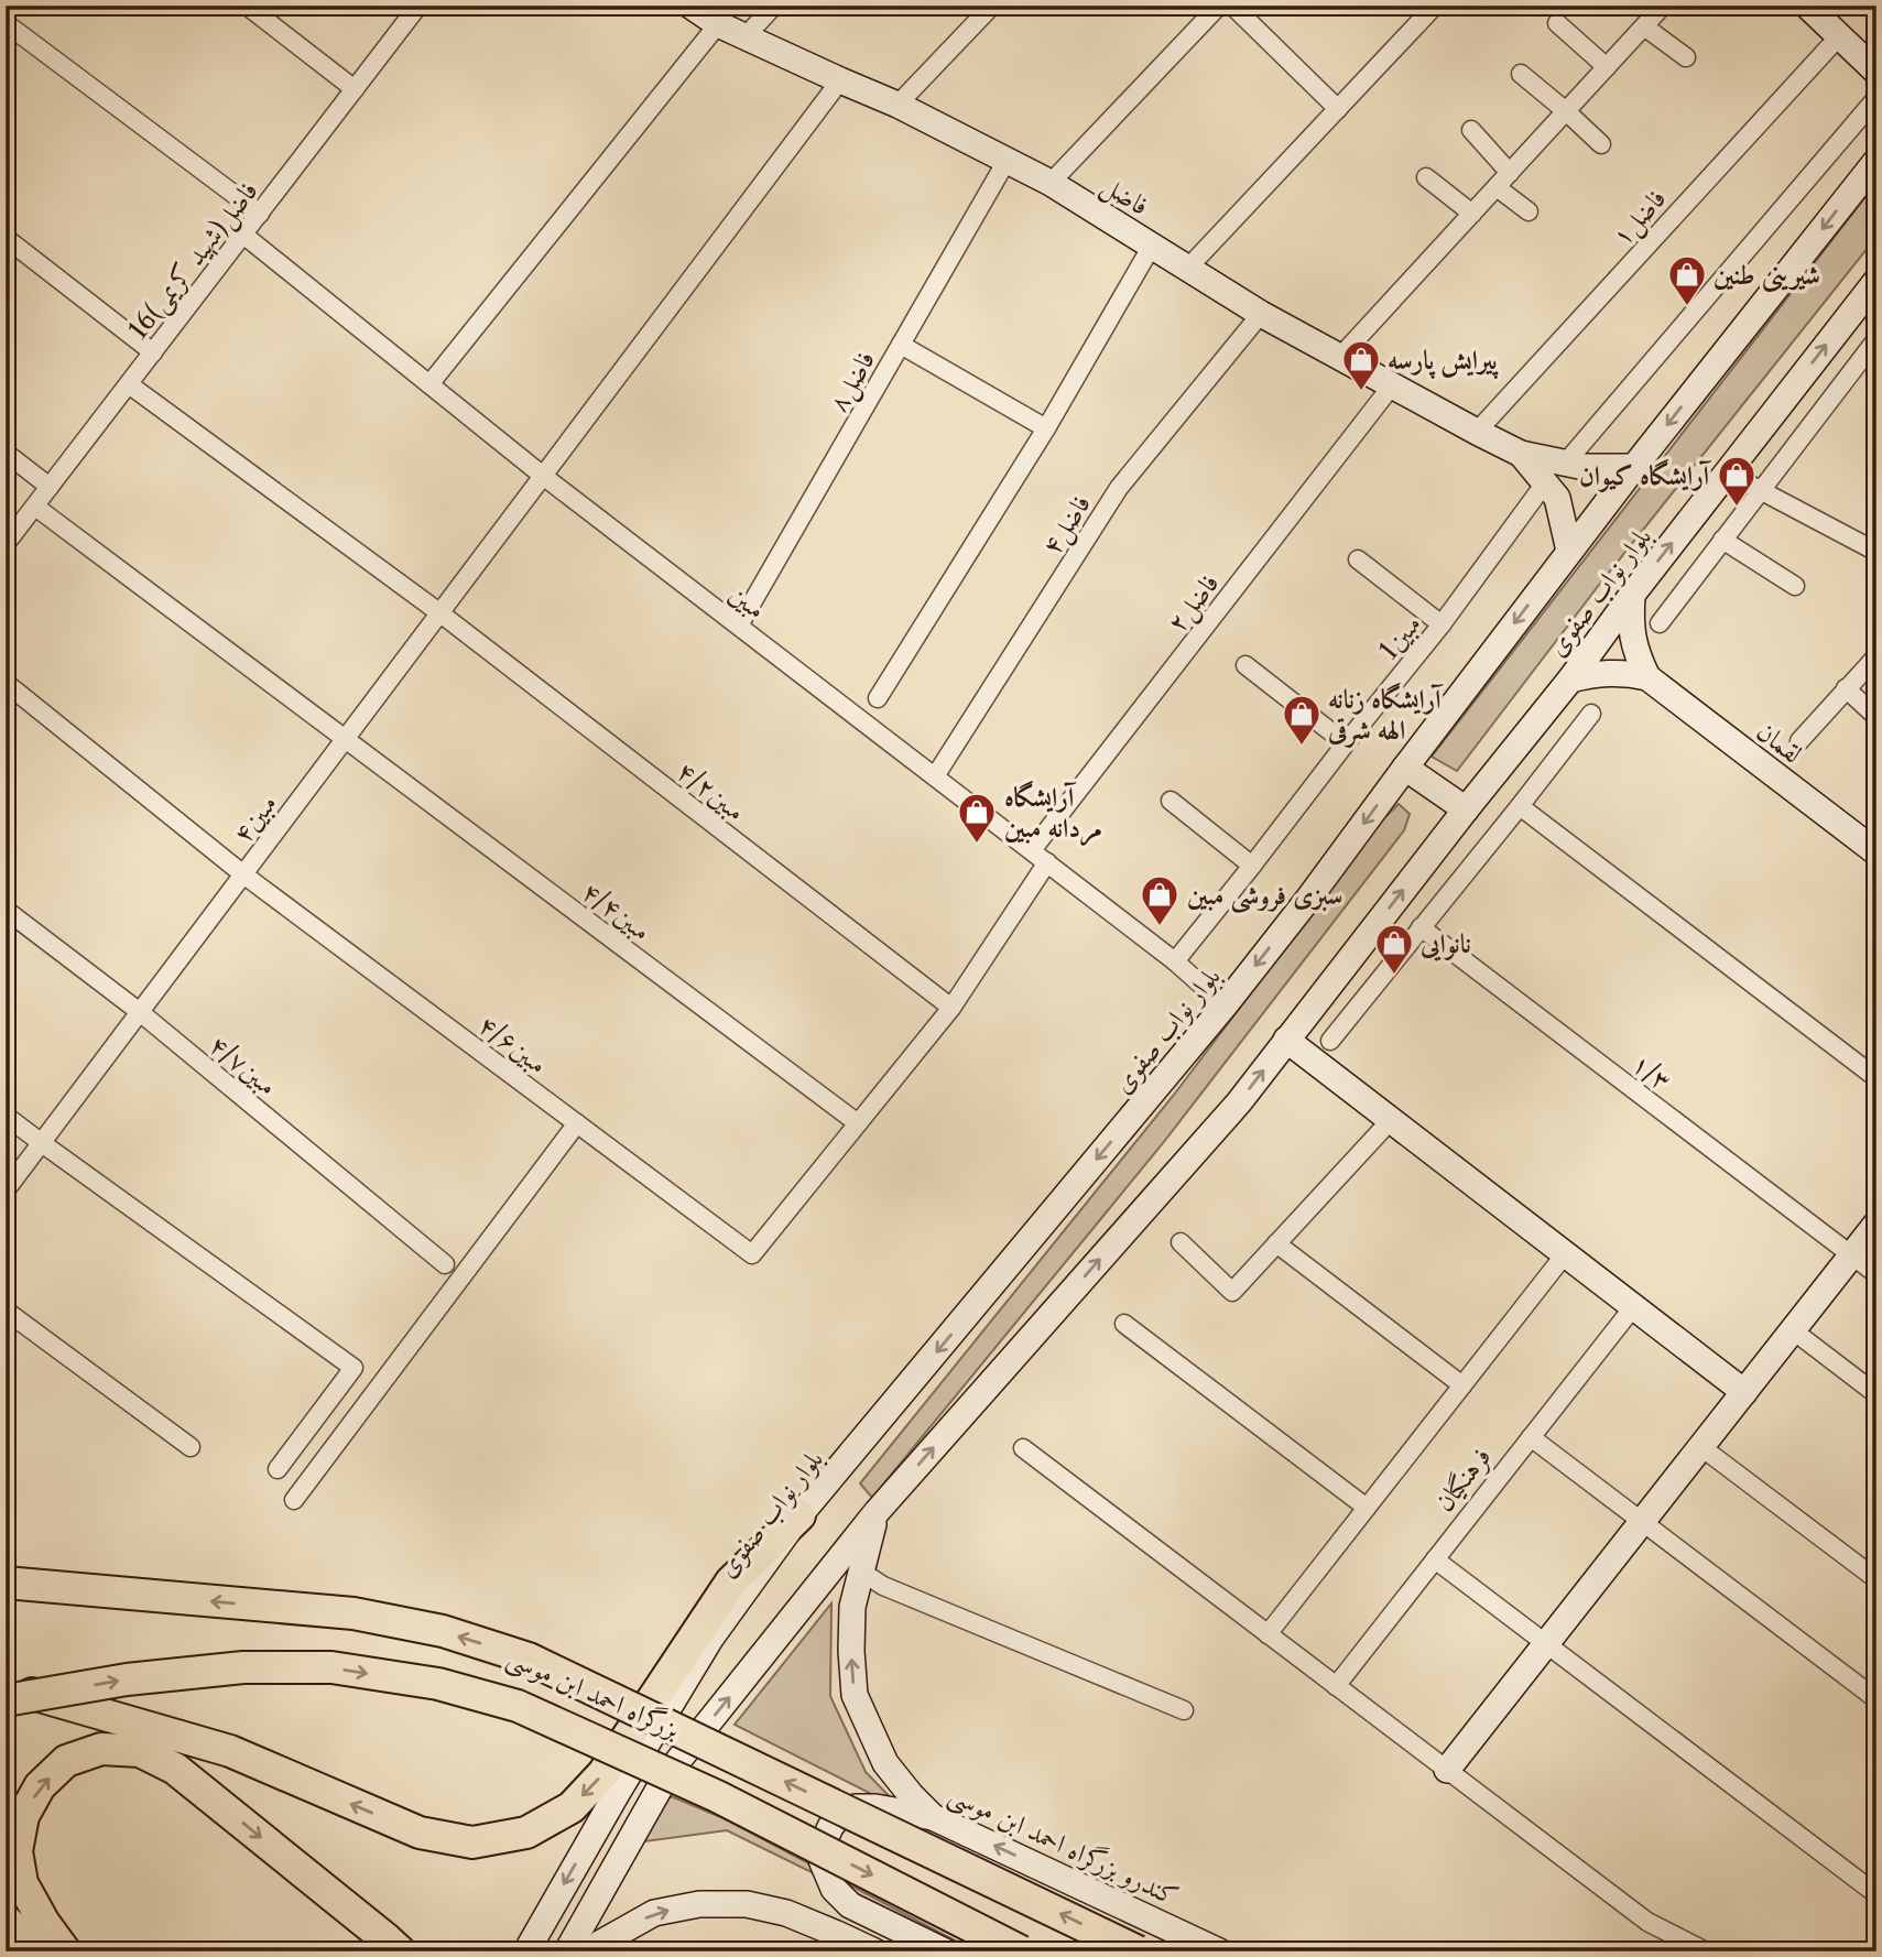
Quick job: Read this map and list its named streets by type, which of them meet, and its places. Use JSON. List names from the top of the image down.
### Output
{
  "streets": {
    "highway": ["بزرگراه احمد ابن موسی"],
    "main road": [
      "فاضل",
      "بلوار نواب صفوی",
      "لقمان",
      "کندرو بزرگراه احمد ابن موسی"
    ],
    "street": [
      "۱فاضل",
      "16فاضل(شهید کریمی)",
      "۸فاضل",
      "۴فاضل",
      "مبین",
      "۲فاضل",
      "1مبین",
      "۴/۲مبین",
      "۴مبین",
      "۴/۴مبین",
      "۴/۶مبین",
      "۴/۷مبین",
      "۱/۳",
      "فرهنگیان"
    ]
  },
  "crossings": [
    ["فاضل", "۱فاضل"],
    ["فاضل", "۸فاضل"],
    ["فاضل", "۴فاضل"],
    ["فاضل", "بلوار نواب صفوی"],
    ["فاضل", "۲فاضل"],
    ["فاضل", "1مبین"],
    ["فاضل", "۴مبین"],
    ["16فاضل(شهید کریمی)", "مبین"],
    ["16فاضل(شهید کریمی)", "۴/۲مبین"],
    ["16فاضل(شهید کریمی)", "۴/۴مبین"],
    ["۸فاضل", "مبین"],
    ["۴فاضل", "مبین"],
    ["بلوار نواب صفوی", "مبین"],
    ["بلوار نواب صفوی", "لقمان"],
    ["بلوار نواب صفوی", "کندرو بزرگراه احمد ابن موسی"],
    ["مبین", "۲فاضل"],
    ["مبین", "1مبین"],
    ["مبین", "۴مبین"],
    ["۴/۲مبین", "۴مبین"],
    ["۴مبین", "۴/۴مبین"],
    ["۴مبین", "۴/۶مبین"],
    ["۴مبین", "۴/۷مبین"],
    ["۴/۴مبین", "۴/۶مبین"]
  ],
  "one_way": ["کندرو بزرگراه احمد ابن موسی"],
  "places": {
    "shop": [
      "شیرینی طنین",
      "پیرایش پارسه",
      "آرایشگاه کیوان",
      "آرایشگاه زنانه الهه شرقی",
      "آرایشگاه مردانه مبین",
      "سبزی فروشی مبین",
      "نانوایی"
    ]
  }
}
